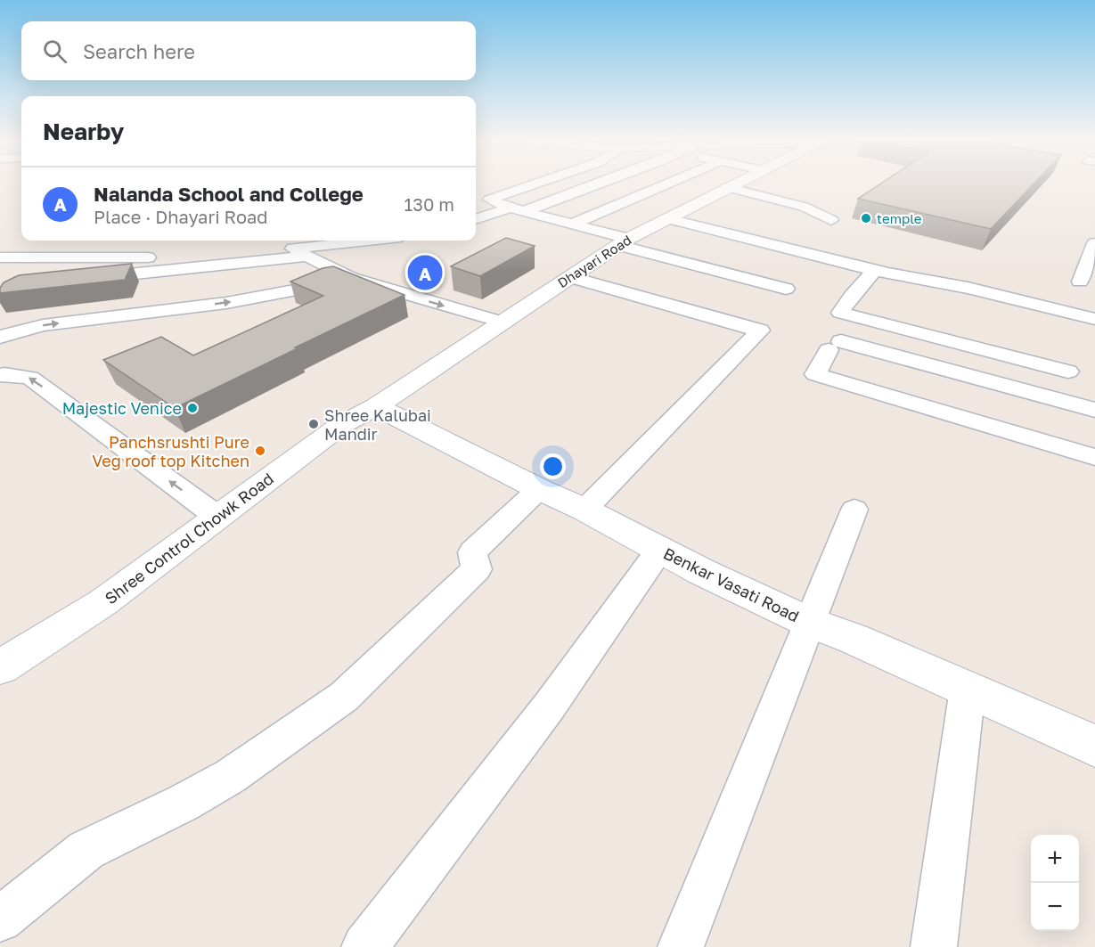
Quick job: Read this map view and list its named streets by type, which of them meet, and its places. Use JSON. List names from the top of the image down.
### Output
{
  "streets": {
    "street": ["Dhayari Road", "Shree Control Chowk Road", "Benkar Vasati Road"]
  },
  "crossings": [
    ["Dhayari Road", "Shree Control Chowk Road"],
    ["Dhayari Road", "Benkar Vasati Road"],
    ["Shree Control Chowk Road", "Benkar Vasati Road"]
  ],
  "places": [
    "temple",
    "Majestic Venice",
    "Shree Kalubai Mandir",
    "Panchsrushti Pure Veg roof top Kitchen"
  ],
  "page": {
    "search": "Search here",
    "heading": "Nearby",
    "list": [
      {
        "mark": "A",
        "name": "Nalanda School and College",
        "note": "Place · Dhayari Road",
        "value": "130 m"
      }
    ],
    "pins": "A",
    "map_buttons": ["+", "−"]
  }
}
